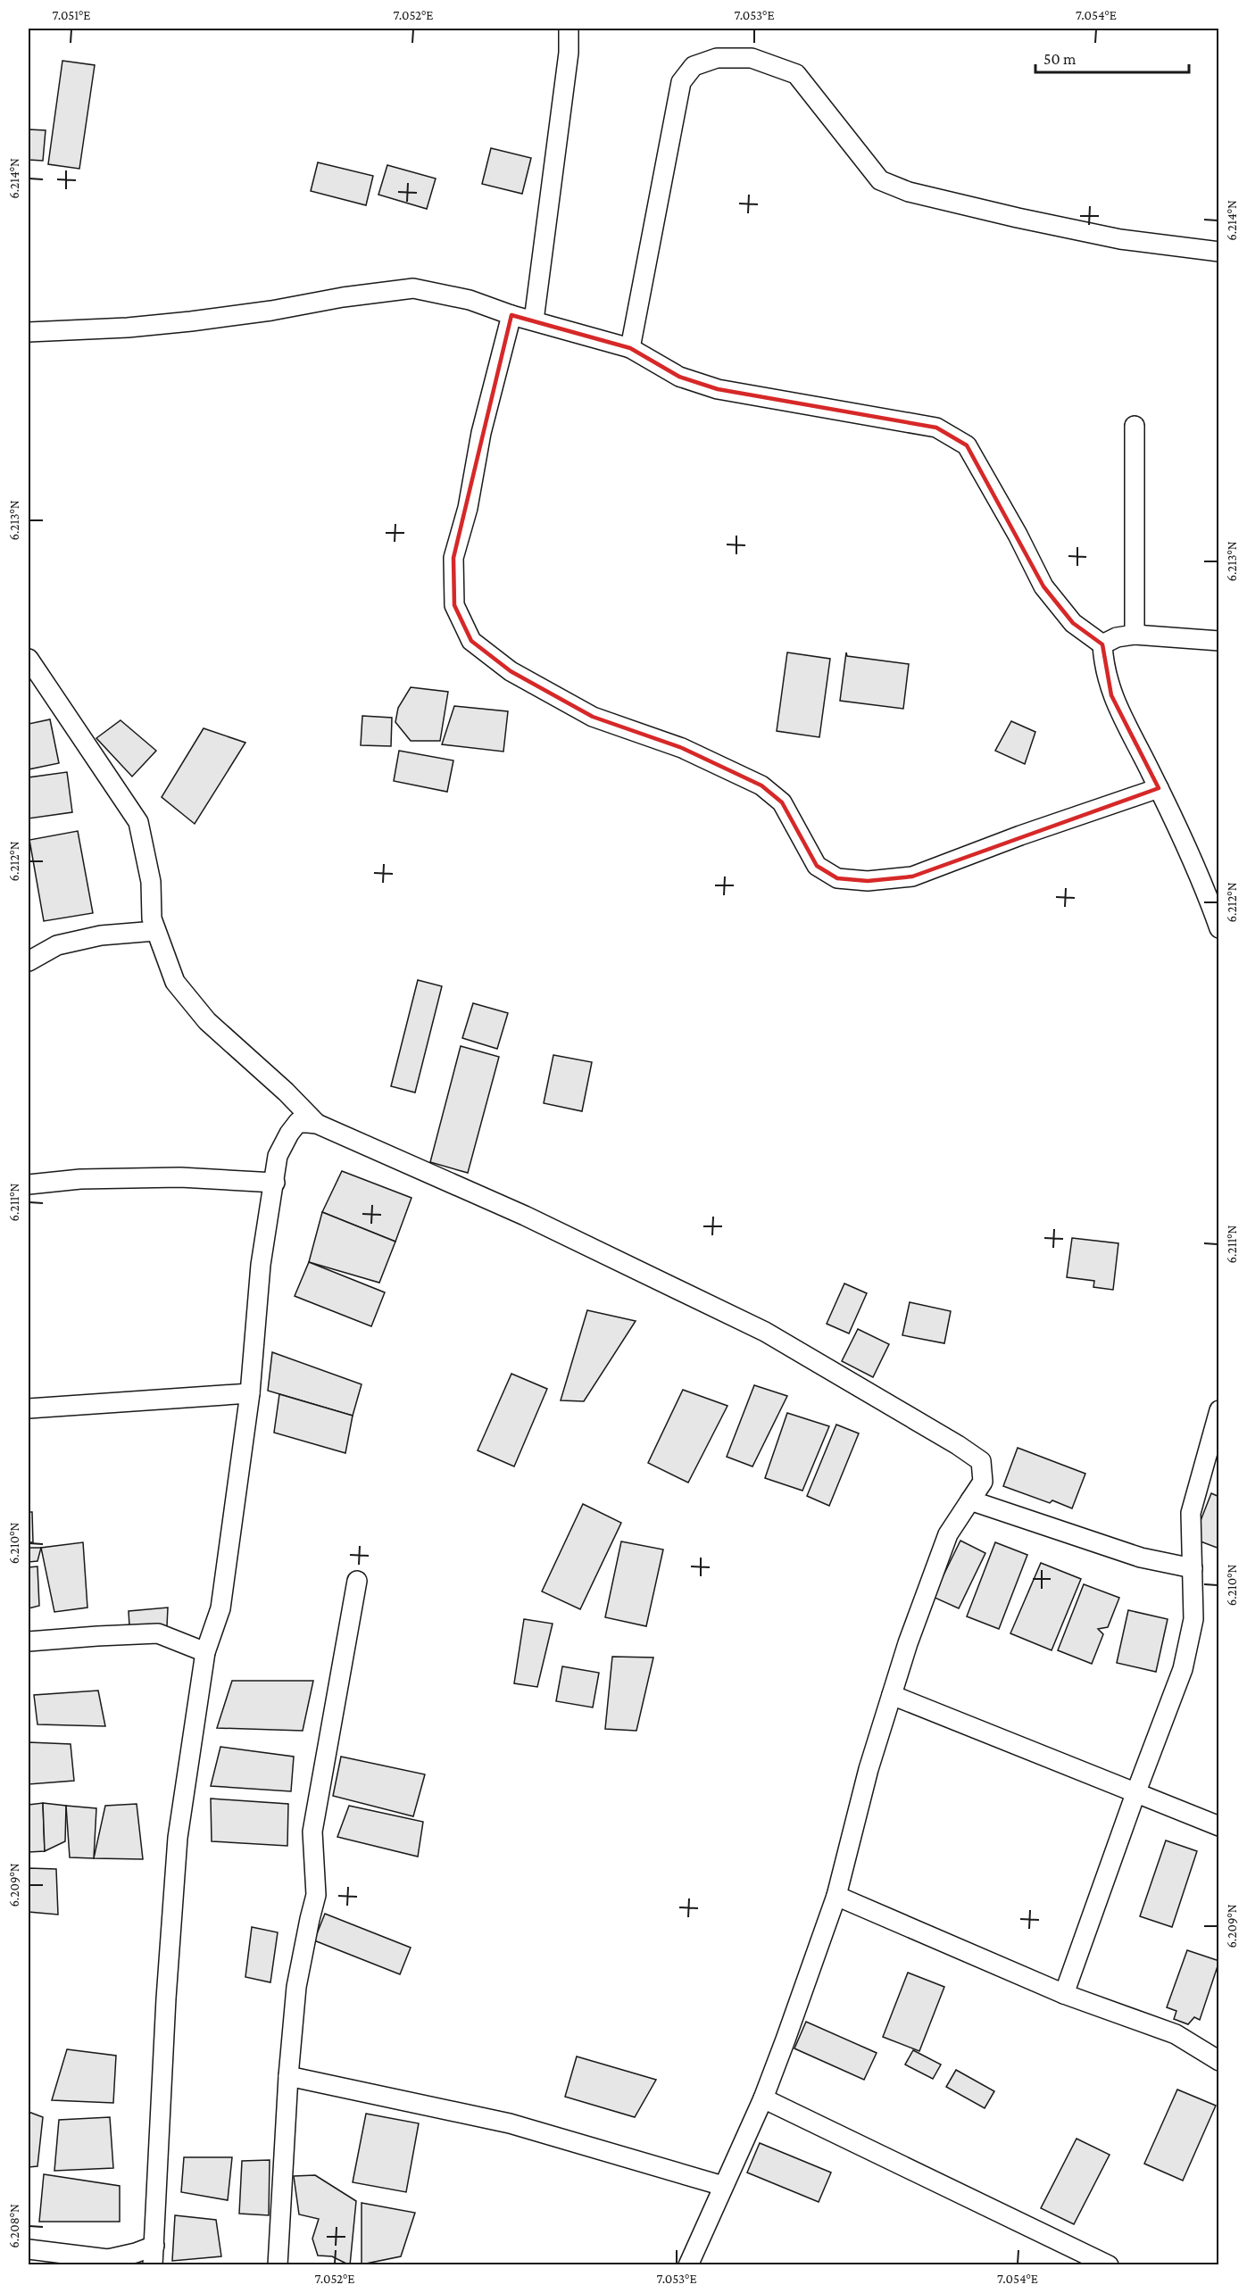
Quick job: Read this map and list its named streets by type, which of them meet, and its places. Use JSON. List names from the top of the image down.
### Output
{
  "scale_bar": "50 m",
  "coordinates": [
    "7.051°E",
    "7.052°E",
    "7.053°E",
    "7.054°E",
    "6.214°N",
    "6.213°N",
    "6.212°N",
    "6.211°N",
    "6.210°N",
    "6.209°N",
    "6.208°N"
  ]
}
